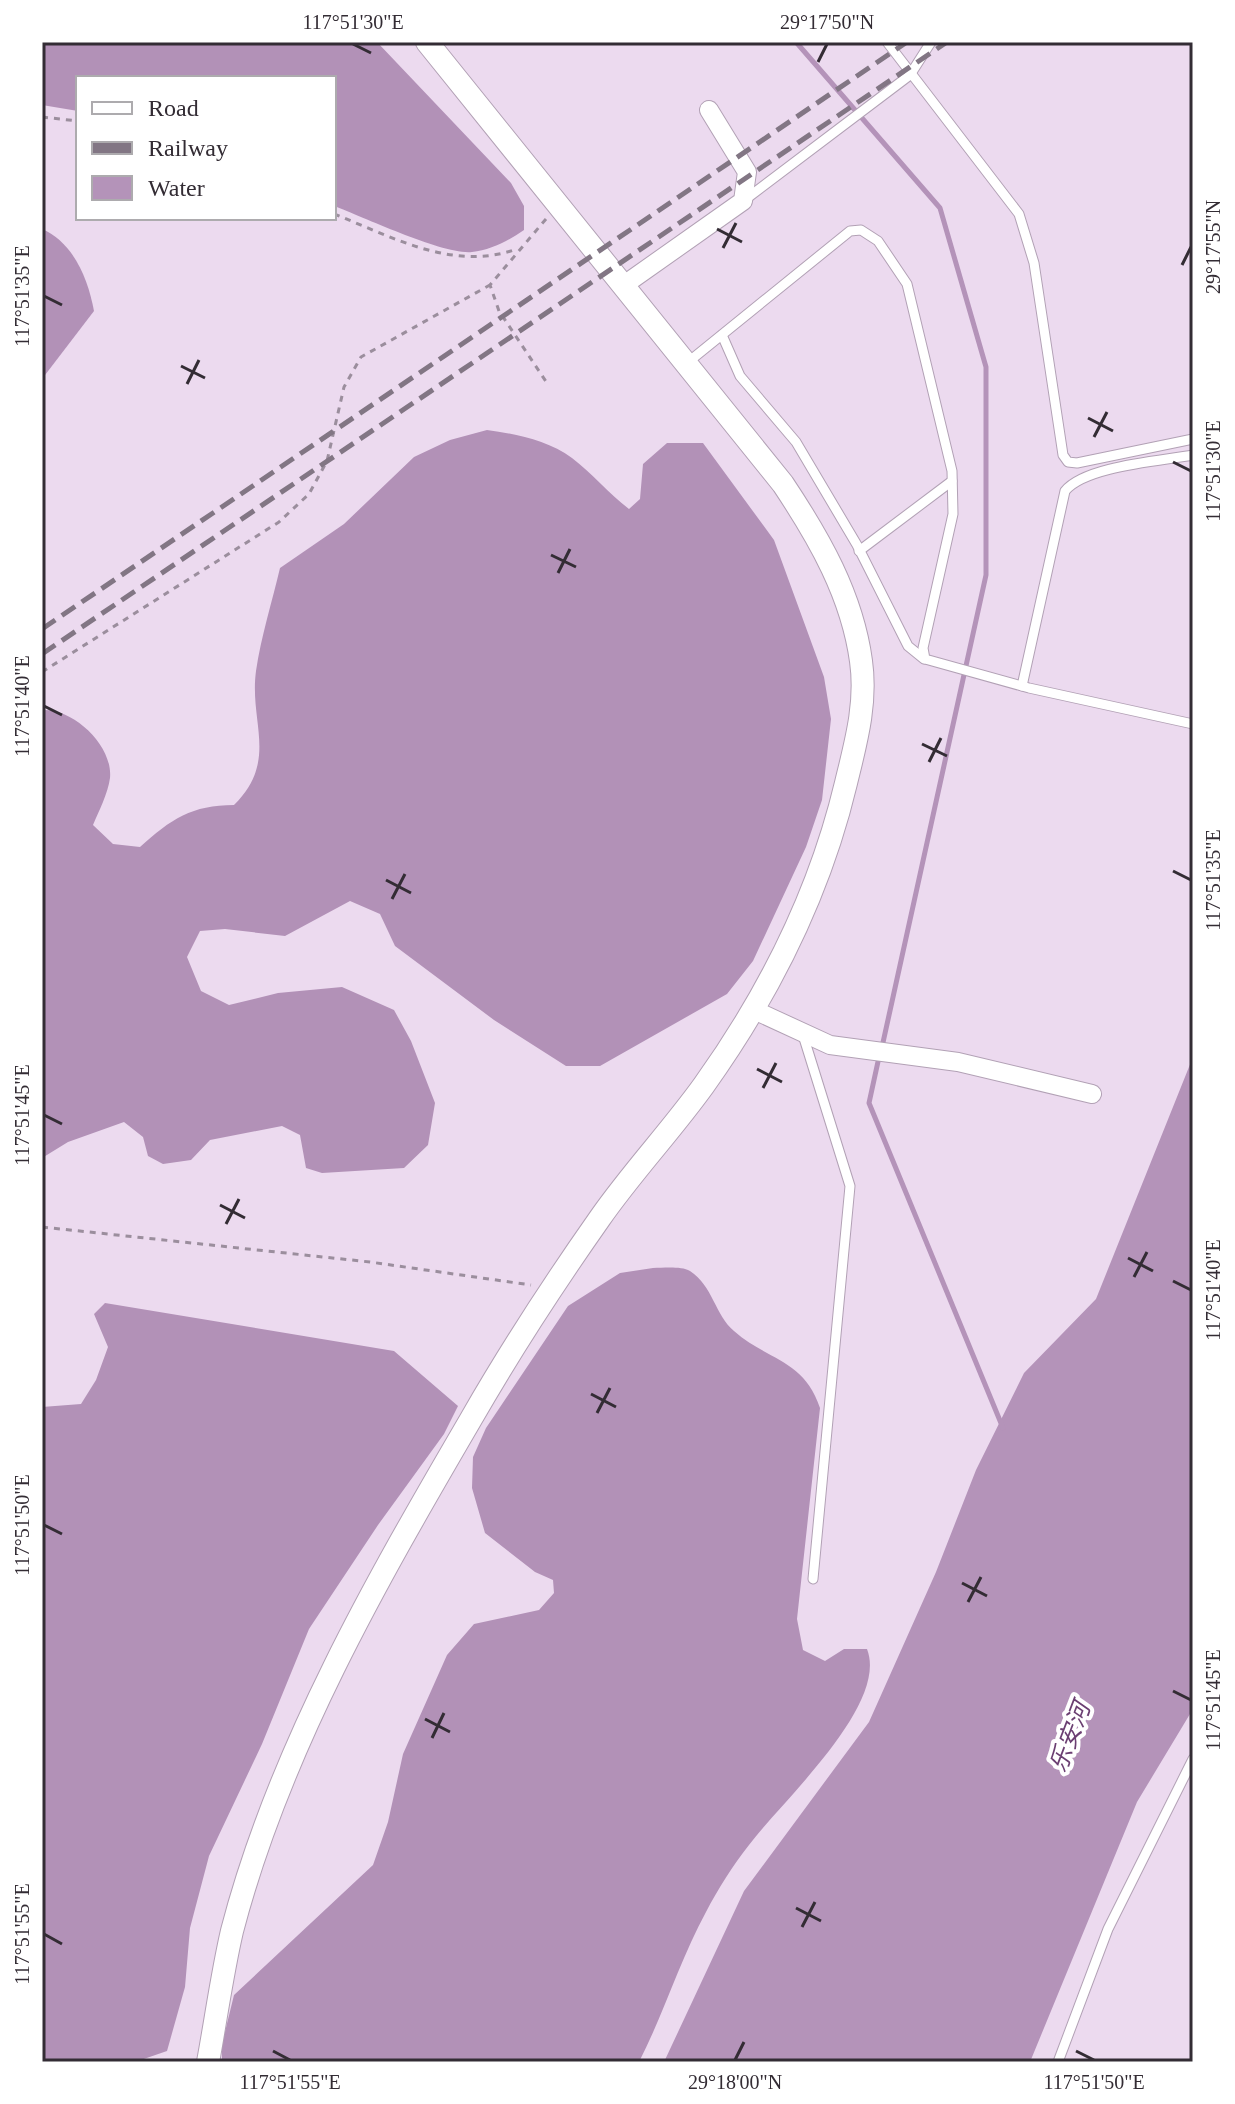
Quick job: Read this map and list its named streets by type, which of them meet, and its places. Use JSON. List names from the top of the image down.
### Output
{
  "water": ["乐安河"],
  "legend": ["Road", "Railway", "Water"],
  "coordinates": [
    "117°51'30\"E",
    "29°17'50\"N",
    "29°17'55\"N",
    "117°51'35\"E",
    "117°51'40\"E",
    "117°51'45\"E",
    "117°51'50\"E",
    "117°51'55\"E",
    "29°18'00\"N"
  ]
}
